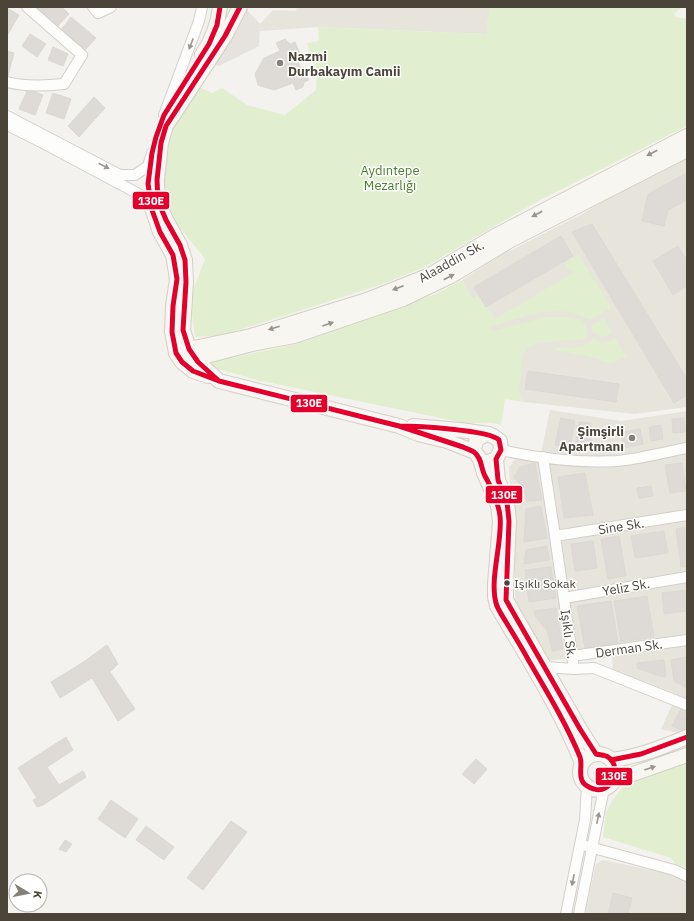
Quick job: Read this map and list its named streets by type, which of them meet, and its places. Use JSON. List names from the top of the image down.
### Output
{
  "streets": {
    "street": [
      "Alaaddin Sk.",
      "Sine Sk.",
      "Yeliz Sk.",
      "Işıklı Sk.",
      "Derman Sk."
    ]
  },
  "crossings": [
    ["Sine Sk.", "Işıklı Sk."],
    ["Yeliz Sk.", "Işıklı Sk."],
    ["Işıklı Sk.", "Derman Sk."]
  ],
  "parks": ["Aydıntepe Mezarlığı"],
  "places": ["Nazmi Durbakayım Camii", "Şimşirli Apartmanı", "Işıklı Sokak"],
  "lines": ["transit line 130E"],
  "north": "right"
}
